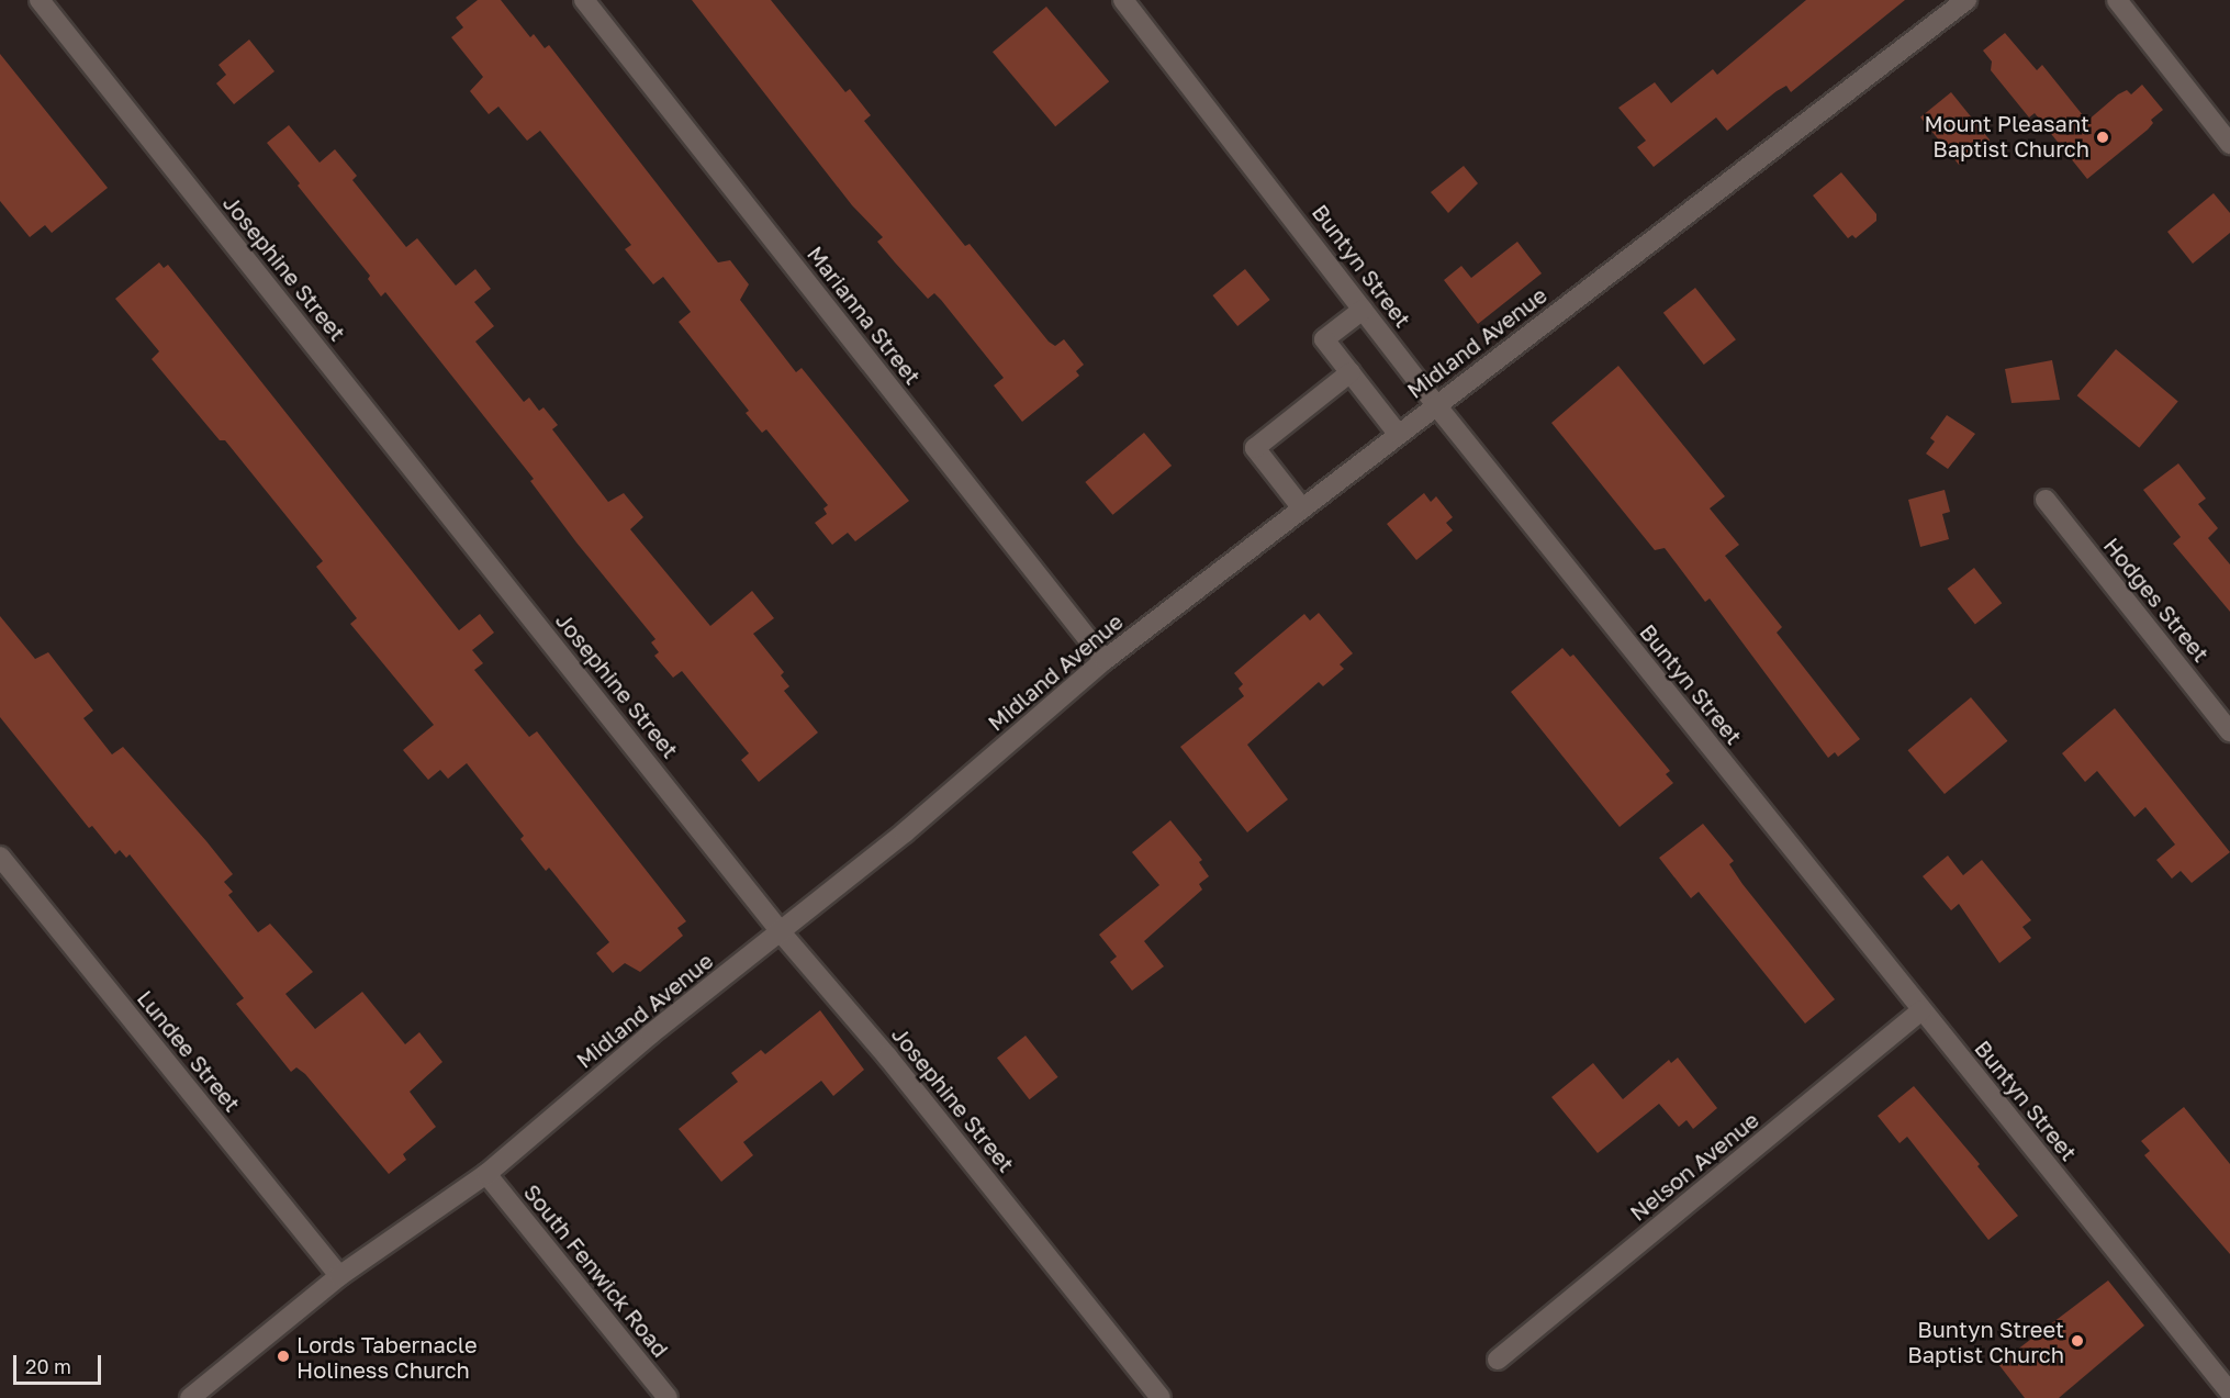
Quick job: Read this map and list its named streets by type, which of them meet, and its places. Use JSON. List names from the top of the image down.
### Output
{
  "streets": {
    "street": [
      "Buntyn Street",
      "Josephine Street",
      "Marianna Street",
      "Midland Avenue",
      "Hodges Street",
      "Lundee Street",
      "Nelson Avenue",
      "South Fenwick Road"
    ]
  },
  "crossings": [
    ["Buntyn Street", "Midland Avenue"],
    ["Buntyn Street", "Nelson Avenue"],
    ["Josephine Street", "Midland Avenue"],
    ["Marianna Street", "Midland Avenue"],
    ["Midland Avenue", "Lundee Street"],
    ["Midland Avenue", "South Fenwick Road"]
  ],
  "places": ["Mount Pleasant Baptist Church", "Buntyn Street Baptist Church", "Lords Tabernacle Holiness Church"],
  "scale_bar": "20 m"
}
